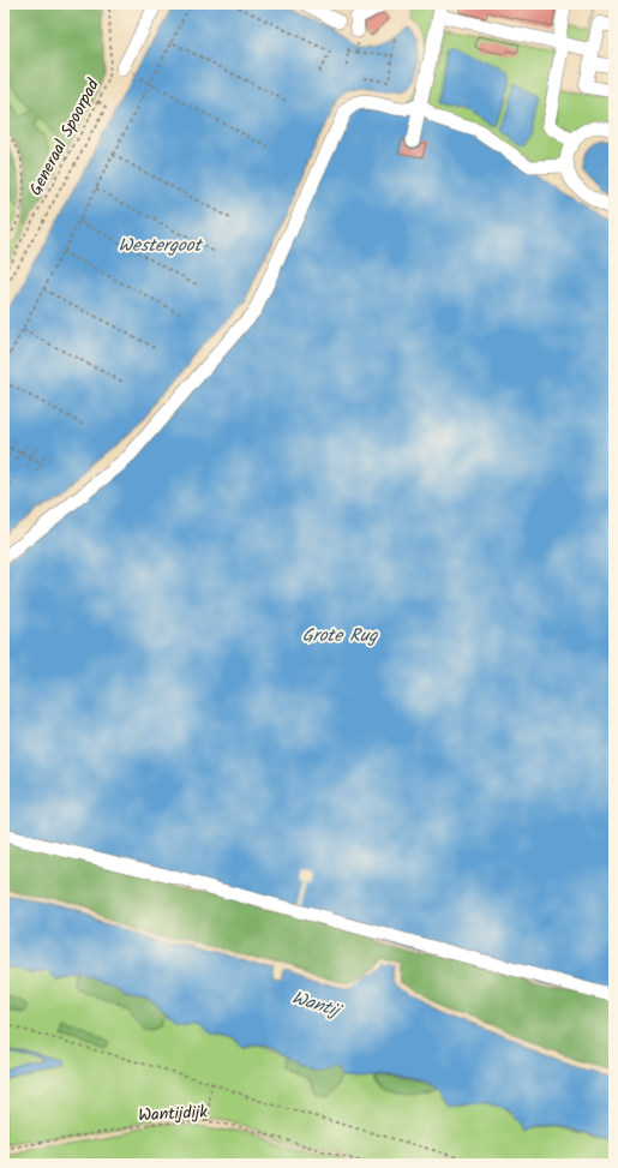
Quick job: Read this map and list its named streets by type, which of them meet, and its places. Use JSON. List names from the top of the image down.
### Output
{
  "streets": {
    "path": ["Generaal Spoorpad", "Wantijdijk"]
  },
  "water": ["Westergoot", "Grote Rug", "Wantij"]
}
